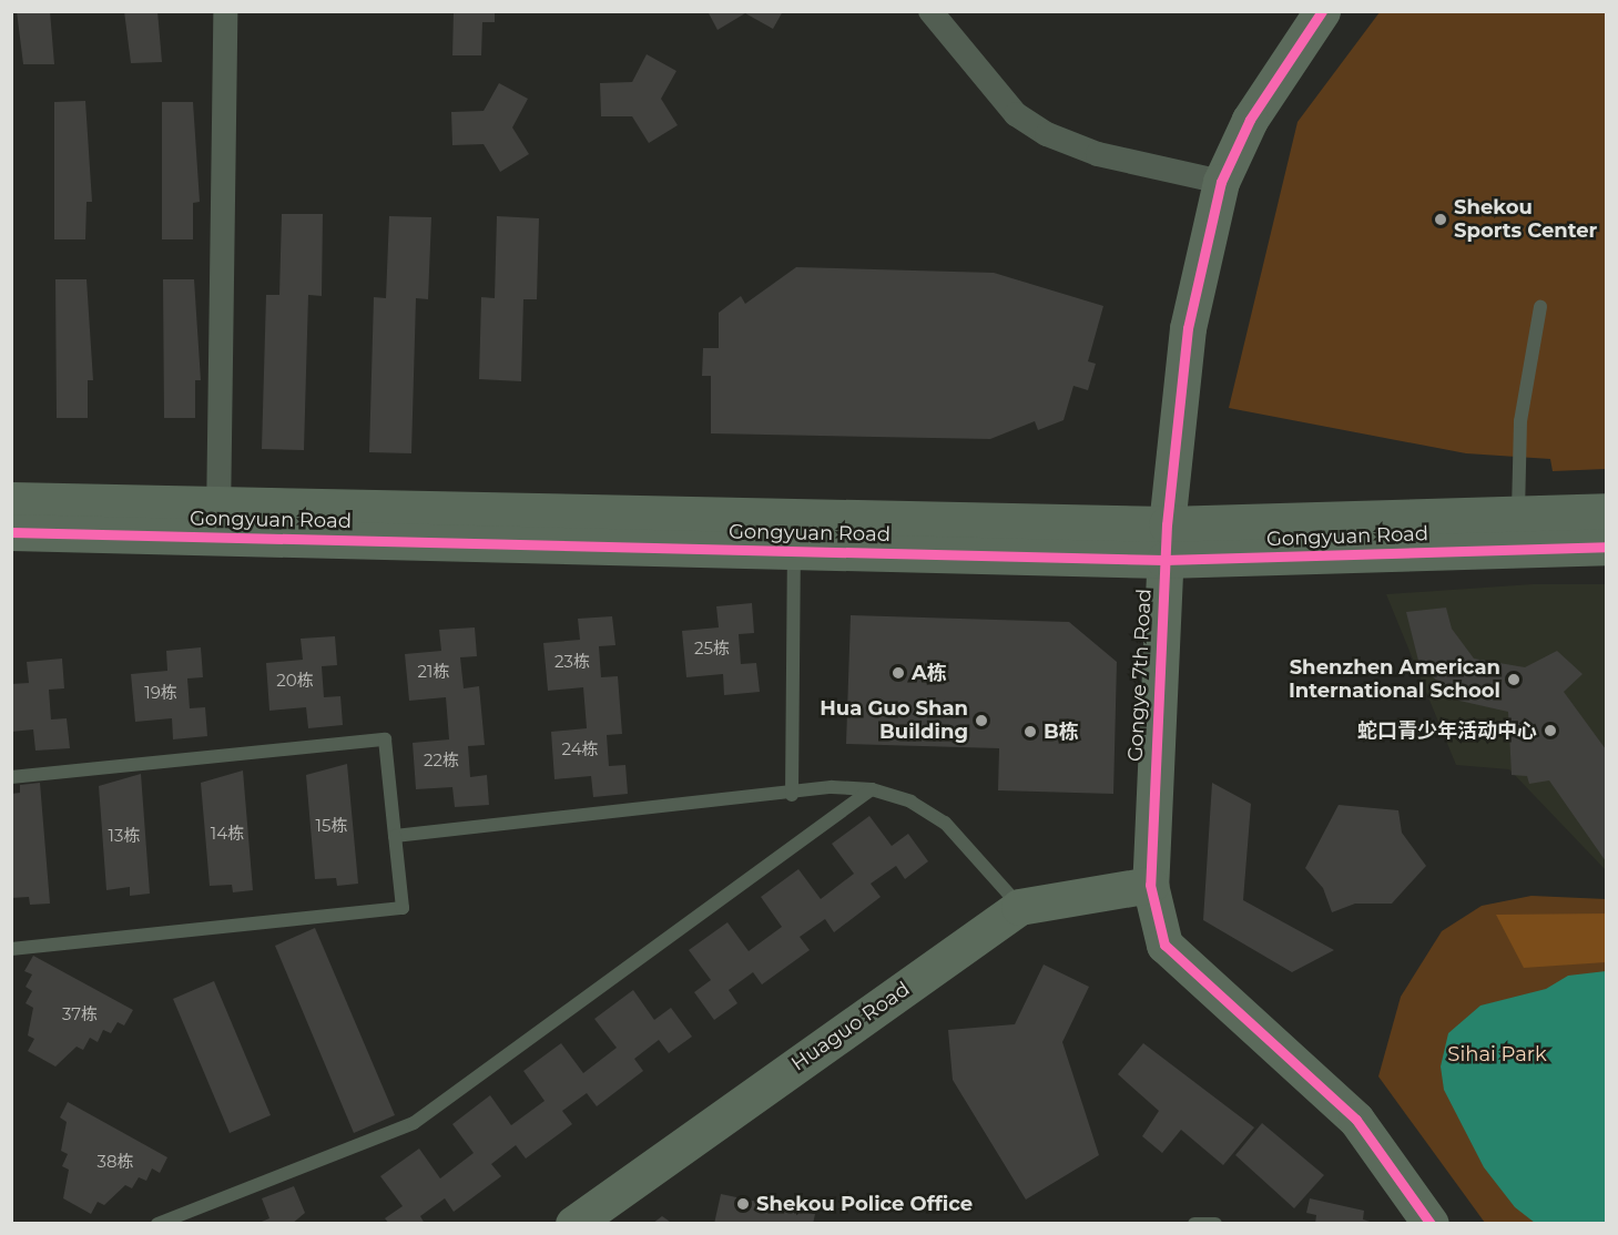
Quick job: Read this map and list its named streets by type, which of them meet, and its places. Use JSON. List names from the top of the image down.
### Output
{
  "streets": {
    "street": ["Gongyuan Road", "Gongye 7th Road", "Huaguo Road"]
  },
  "crossings": [
    ["Gongyuan Road", "Gongye 7th Road"],
    ["Gongye 7th Road", "Huaguo Road"]
  ],
  "parks": ["Sihai Park"],
  "places": [
    "Shekou Sports Center",
    "A栋",
    "Shenzhen American International School",
    "Hua Guo Shan Building",
    "蛇口青少年活动中心",
    "B栋",
    "Shekou Police Office"
  ],
  "house_numbers": [
    "25栋",
    "23栋",
    "21栋",
    "20栋",
    "19栋",
    "24栋",
    "22栋",
    "15栋",
    "14栋",
    "13栋",
    "37栋",
    "38栋"
  ]
}
